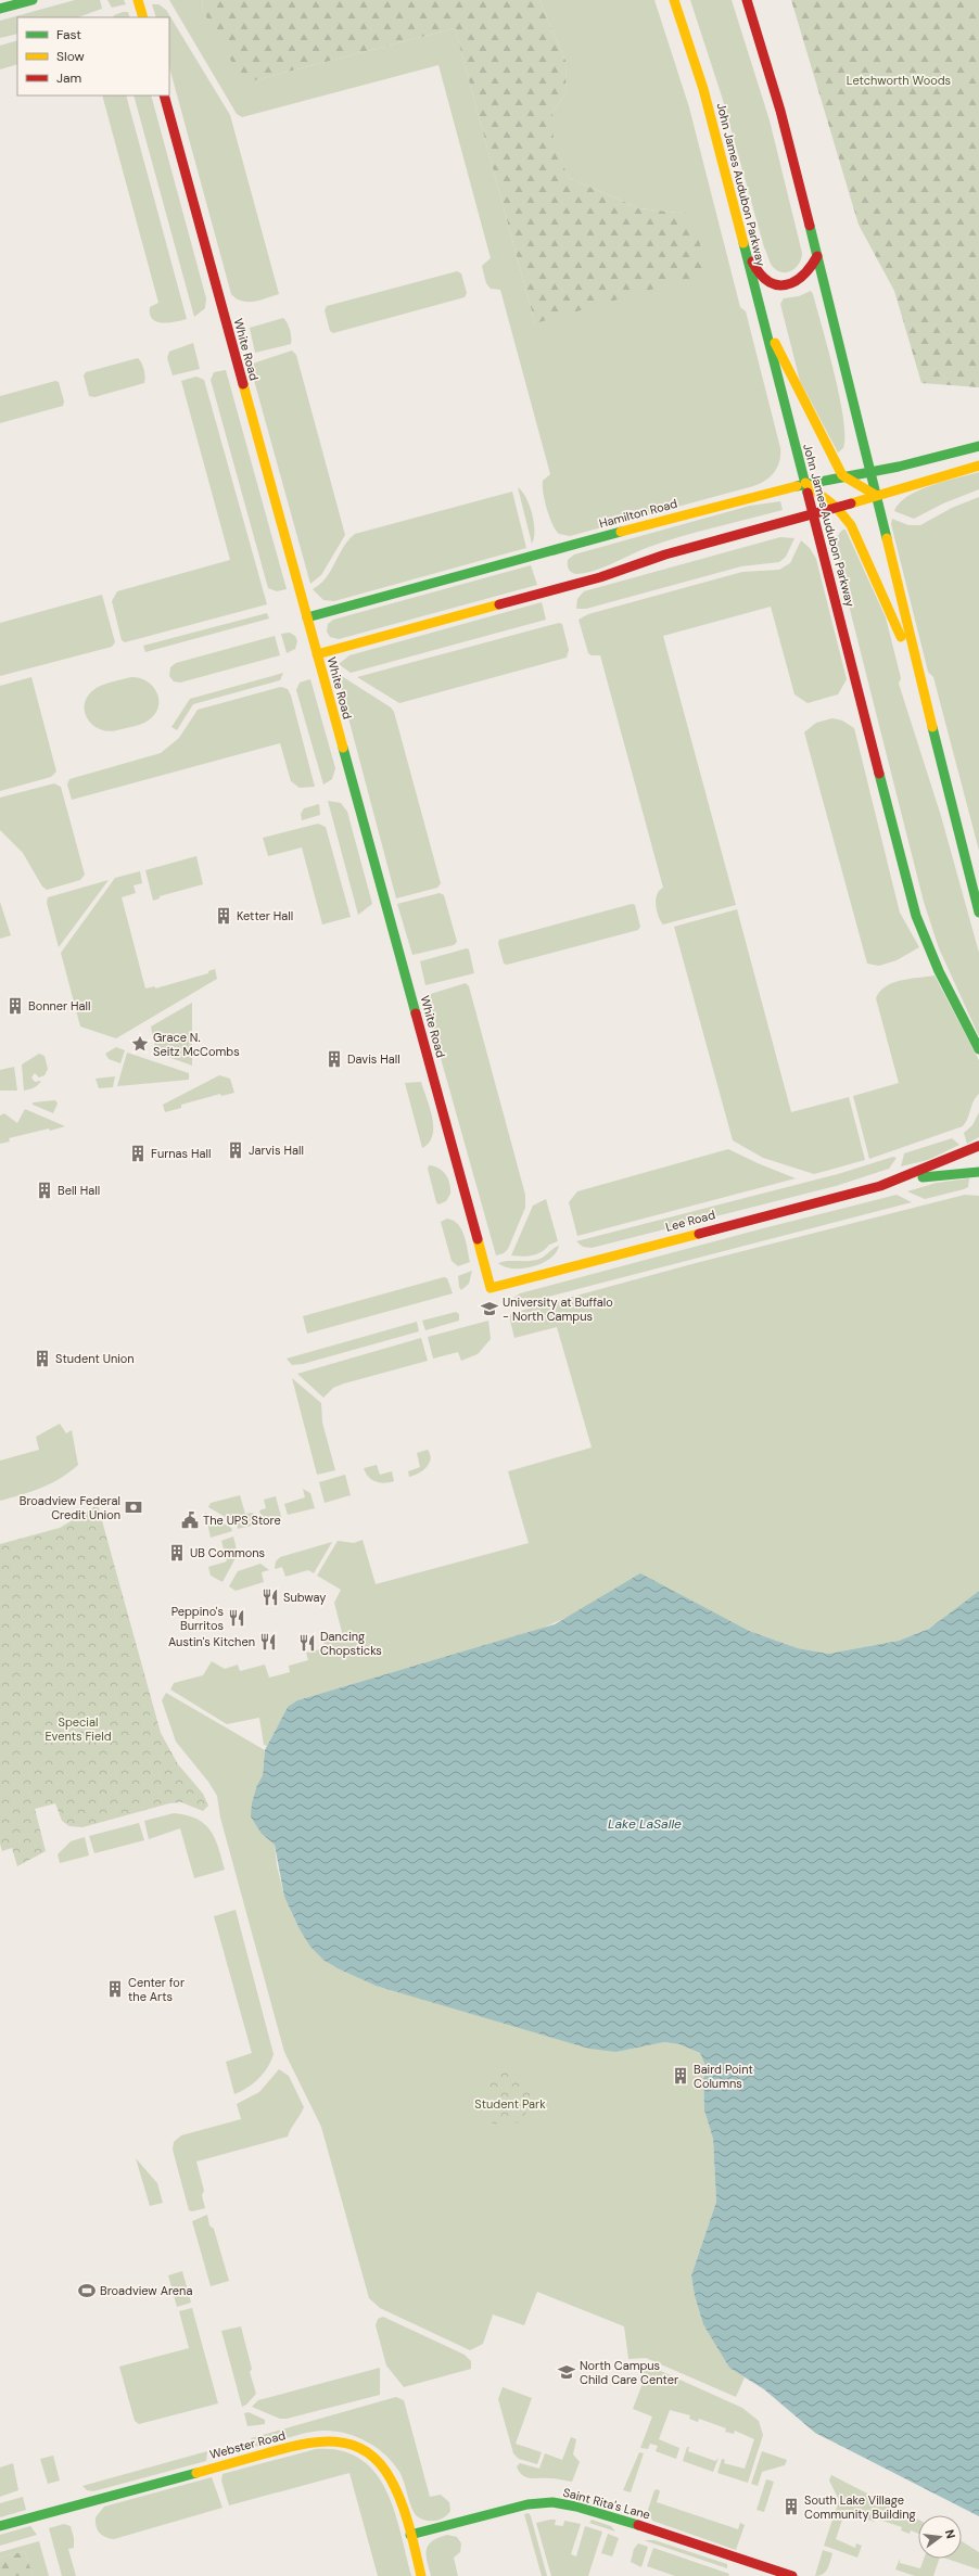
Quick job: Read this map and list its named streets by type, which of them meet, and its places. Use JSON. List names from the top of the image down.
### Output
{
  "streets": {
    "street": [
      "John James Audubon Parkway",
      "White Road",
      "Hamilton Road",
      "Lee Road",
      "Webster Road",
      "Saint Rita's Lane"
    ]
  },
  "crossings": [
    ["John James Audubon Parkway", "Hamilton Road"],
    ["White Road", "Hamilton Road"],
    ["White Road", "Lee Road"],
    ["Webster Road", "Saint Rita's Lane"]
  ],
  "water": ["Lake LaSalle"],
  "parks": ["Letchworth Woods", "Special Events Field", "Student Park"],
  "places": {
    "building": [
      "Ketter Hall",
      "Bonner Hall",
      "Davis Hall",
      "Jarvis Hall",
      "Furnas Hall",
      "Bell Hall",
      "Student Union",
      "UB Commons",
      "Center for the Arts",
      "Baird Point Columns",
      "South Lake Village Community Building"
    ],
    "place": ["Grace N. Seitz McCombs"],
    "school or university": ["University at Buffalo - North Campus", "North Campus Child Care Center"],
    "bank": ["Broadview Federal Credit Union"],
    "public building": ["The UPS Store"],
    "restaurant": [
      "Subway",
      "Peppino's Burritos",
      "Austin's Kitchen",
      "Dancing Chopsticks"
    ],
    "sports": ["Broadview Arena"]
  },
  "legend": ["Fast", "Slow", "Jam"],
  "north": "right"
}
